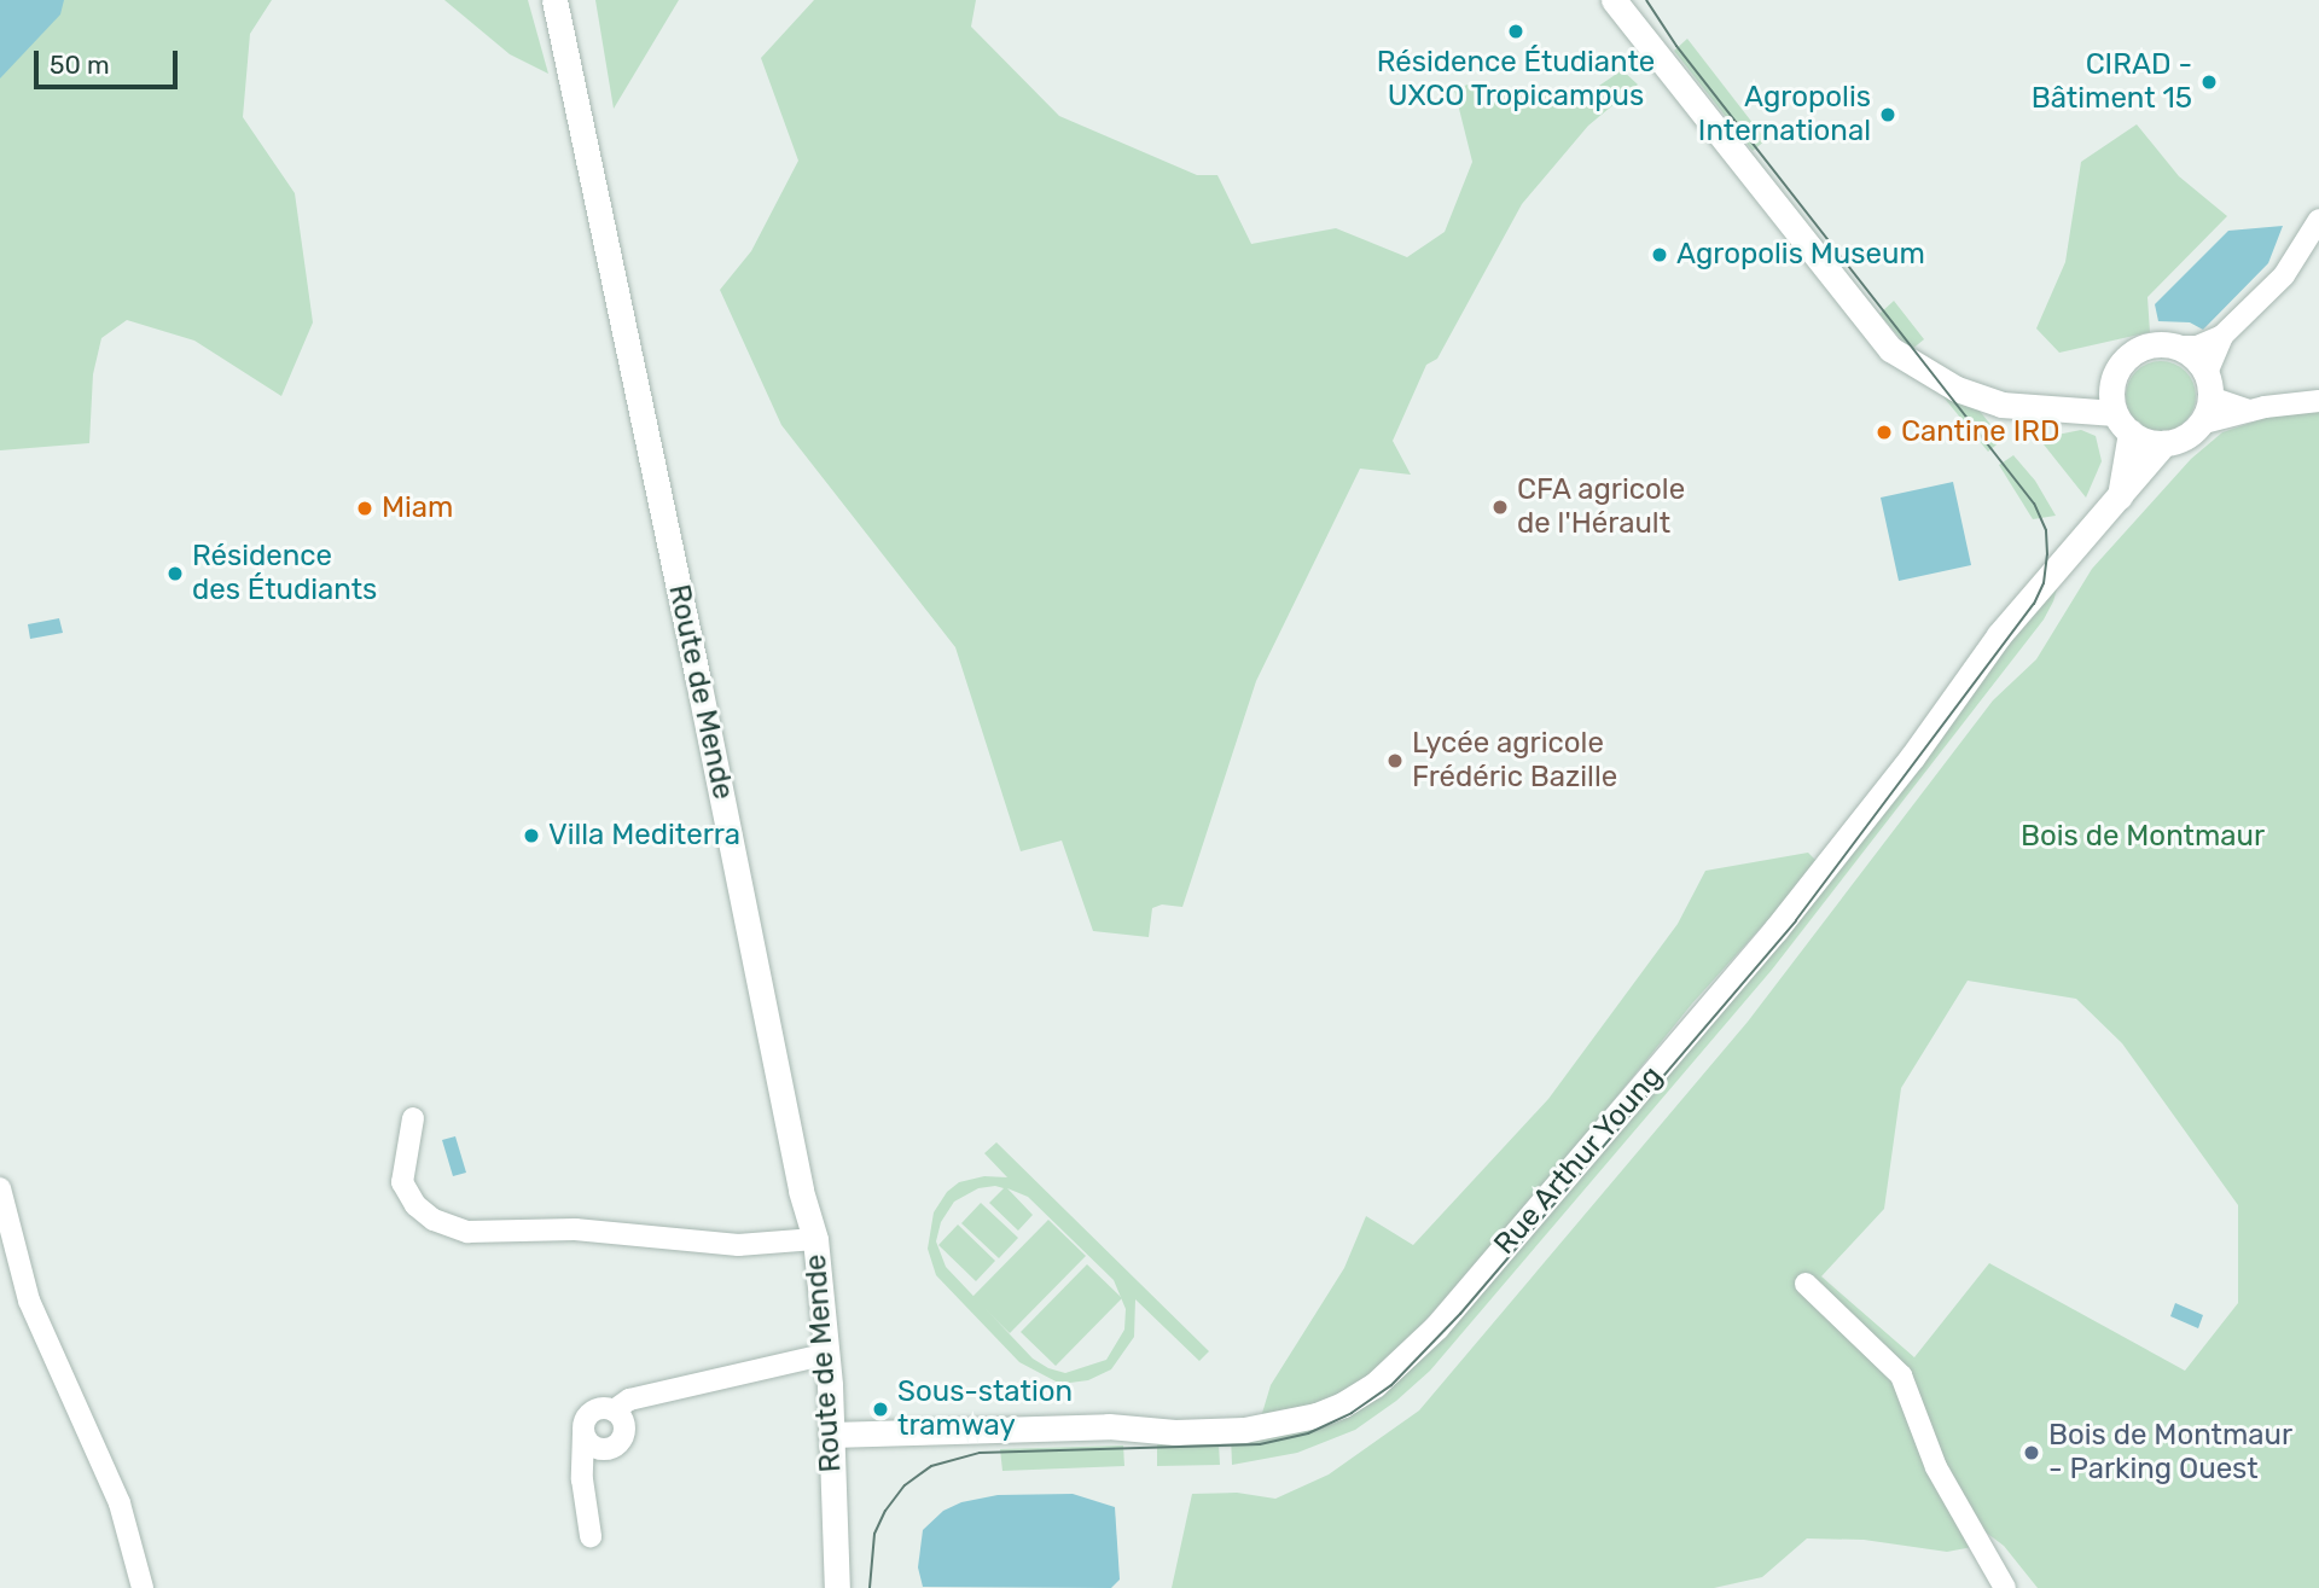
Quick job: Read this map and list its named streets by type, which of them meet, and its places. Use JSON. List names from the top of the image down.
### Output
{
  "streets": {
    "street": ["Route de Mende", "Rue Arthur Young"]
  },
  "crossings": [
    ["Route de Mende", "Rue Arthur Young"]
  ],
  "parks": ["Bois de Montmaur"],
  "places": [
    "Résidence Étudiante UXCO Tropicampus",
    "CIRAD - Bâtiment 15",
    "Agropolis International",
    "Agropolis Museum",
    "Cantine IRD",
    "CFA agricole de l'Hérault",
    "Miam",
    "Résidence des Étudiants",
    "Lycée agricole Frédéric Bazille",
    "Villa Mediterra",
    "Sous-station tramway",
    "Bois de Montmaur - Parking Ouest"
  ],
  "scale_bar": "50 m"
}
